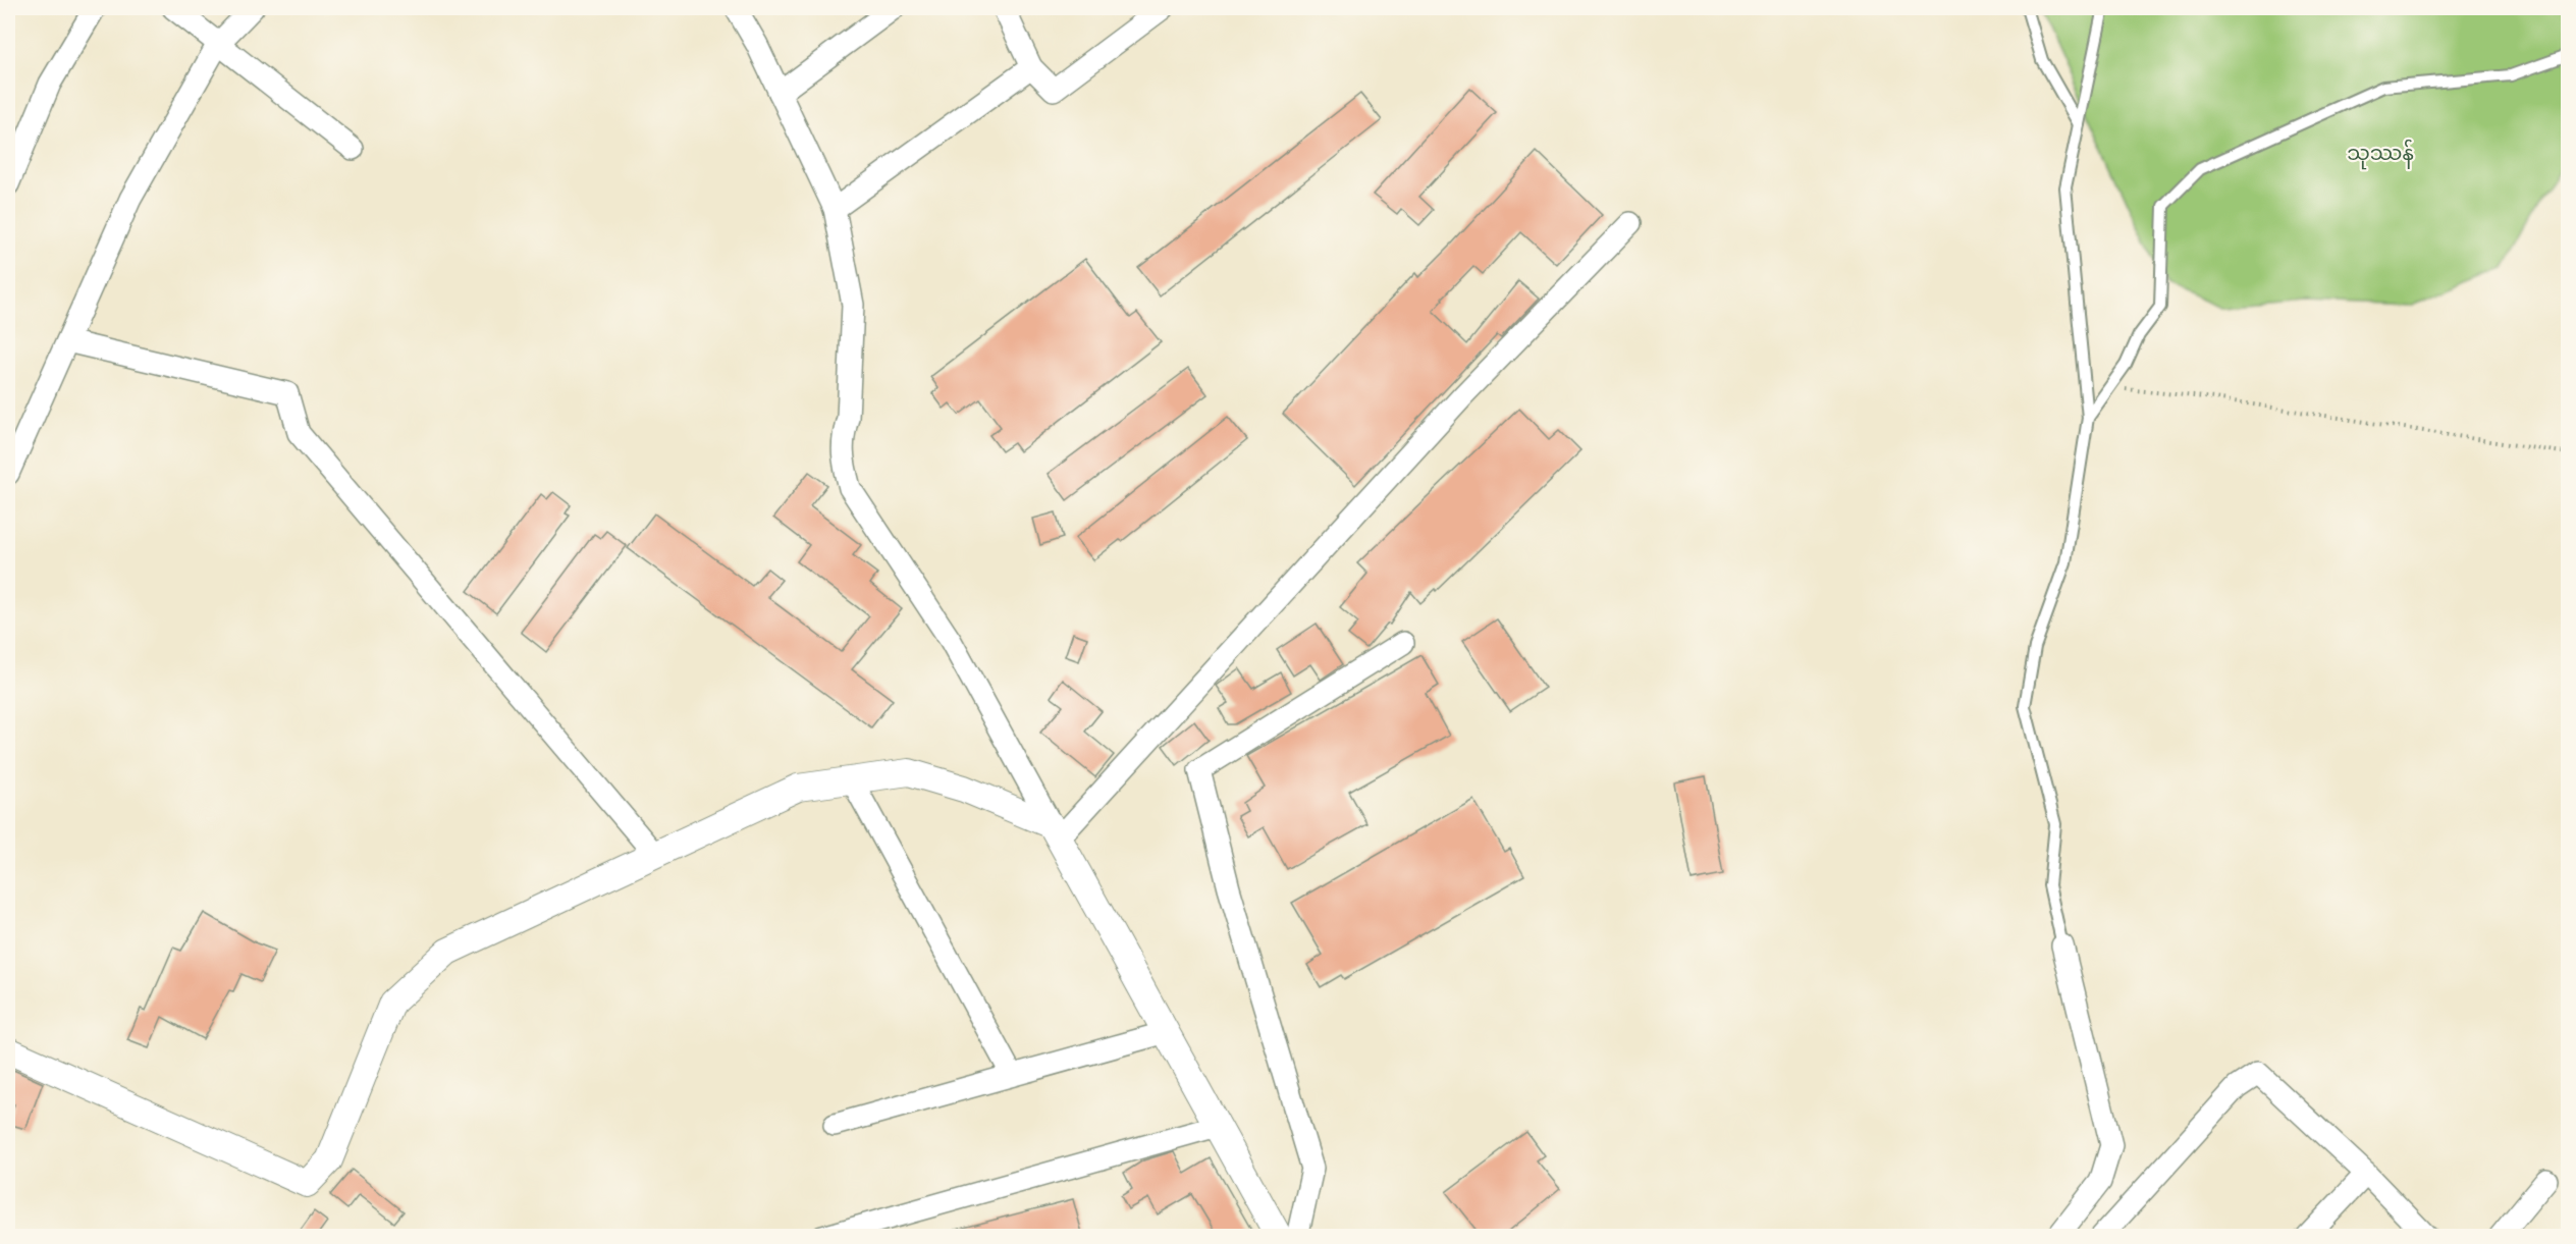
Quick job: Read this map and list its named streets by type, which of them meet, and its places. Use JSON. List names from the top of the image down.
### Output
{
  "parks": ["သုဿန်"]
}
